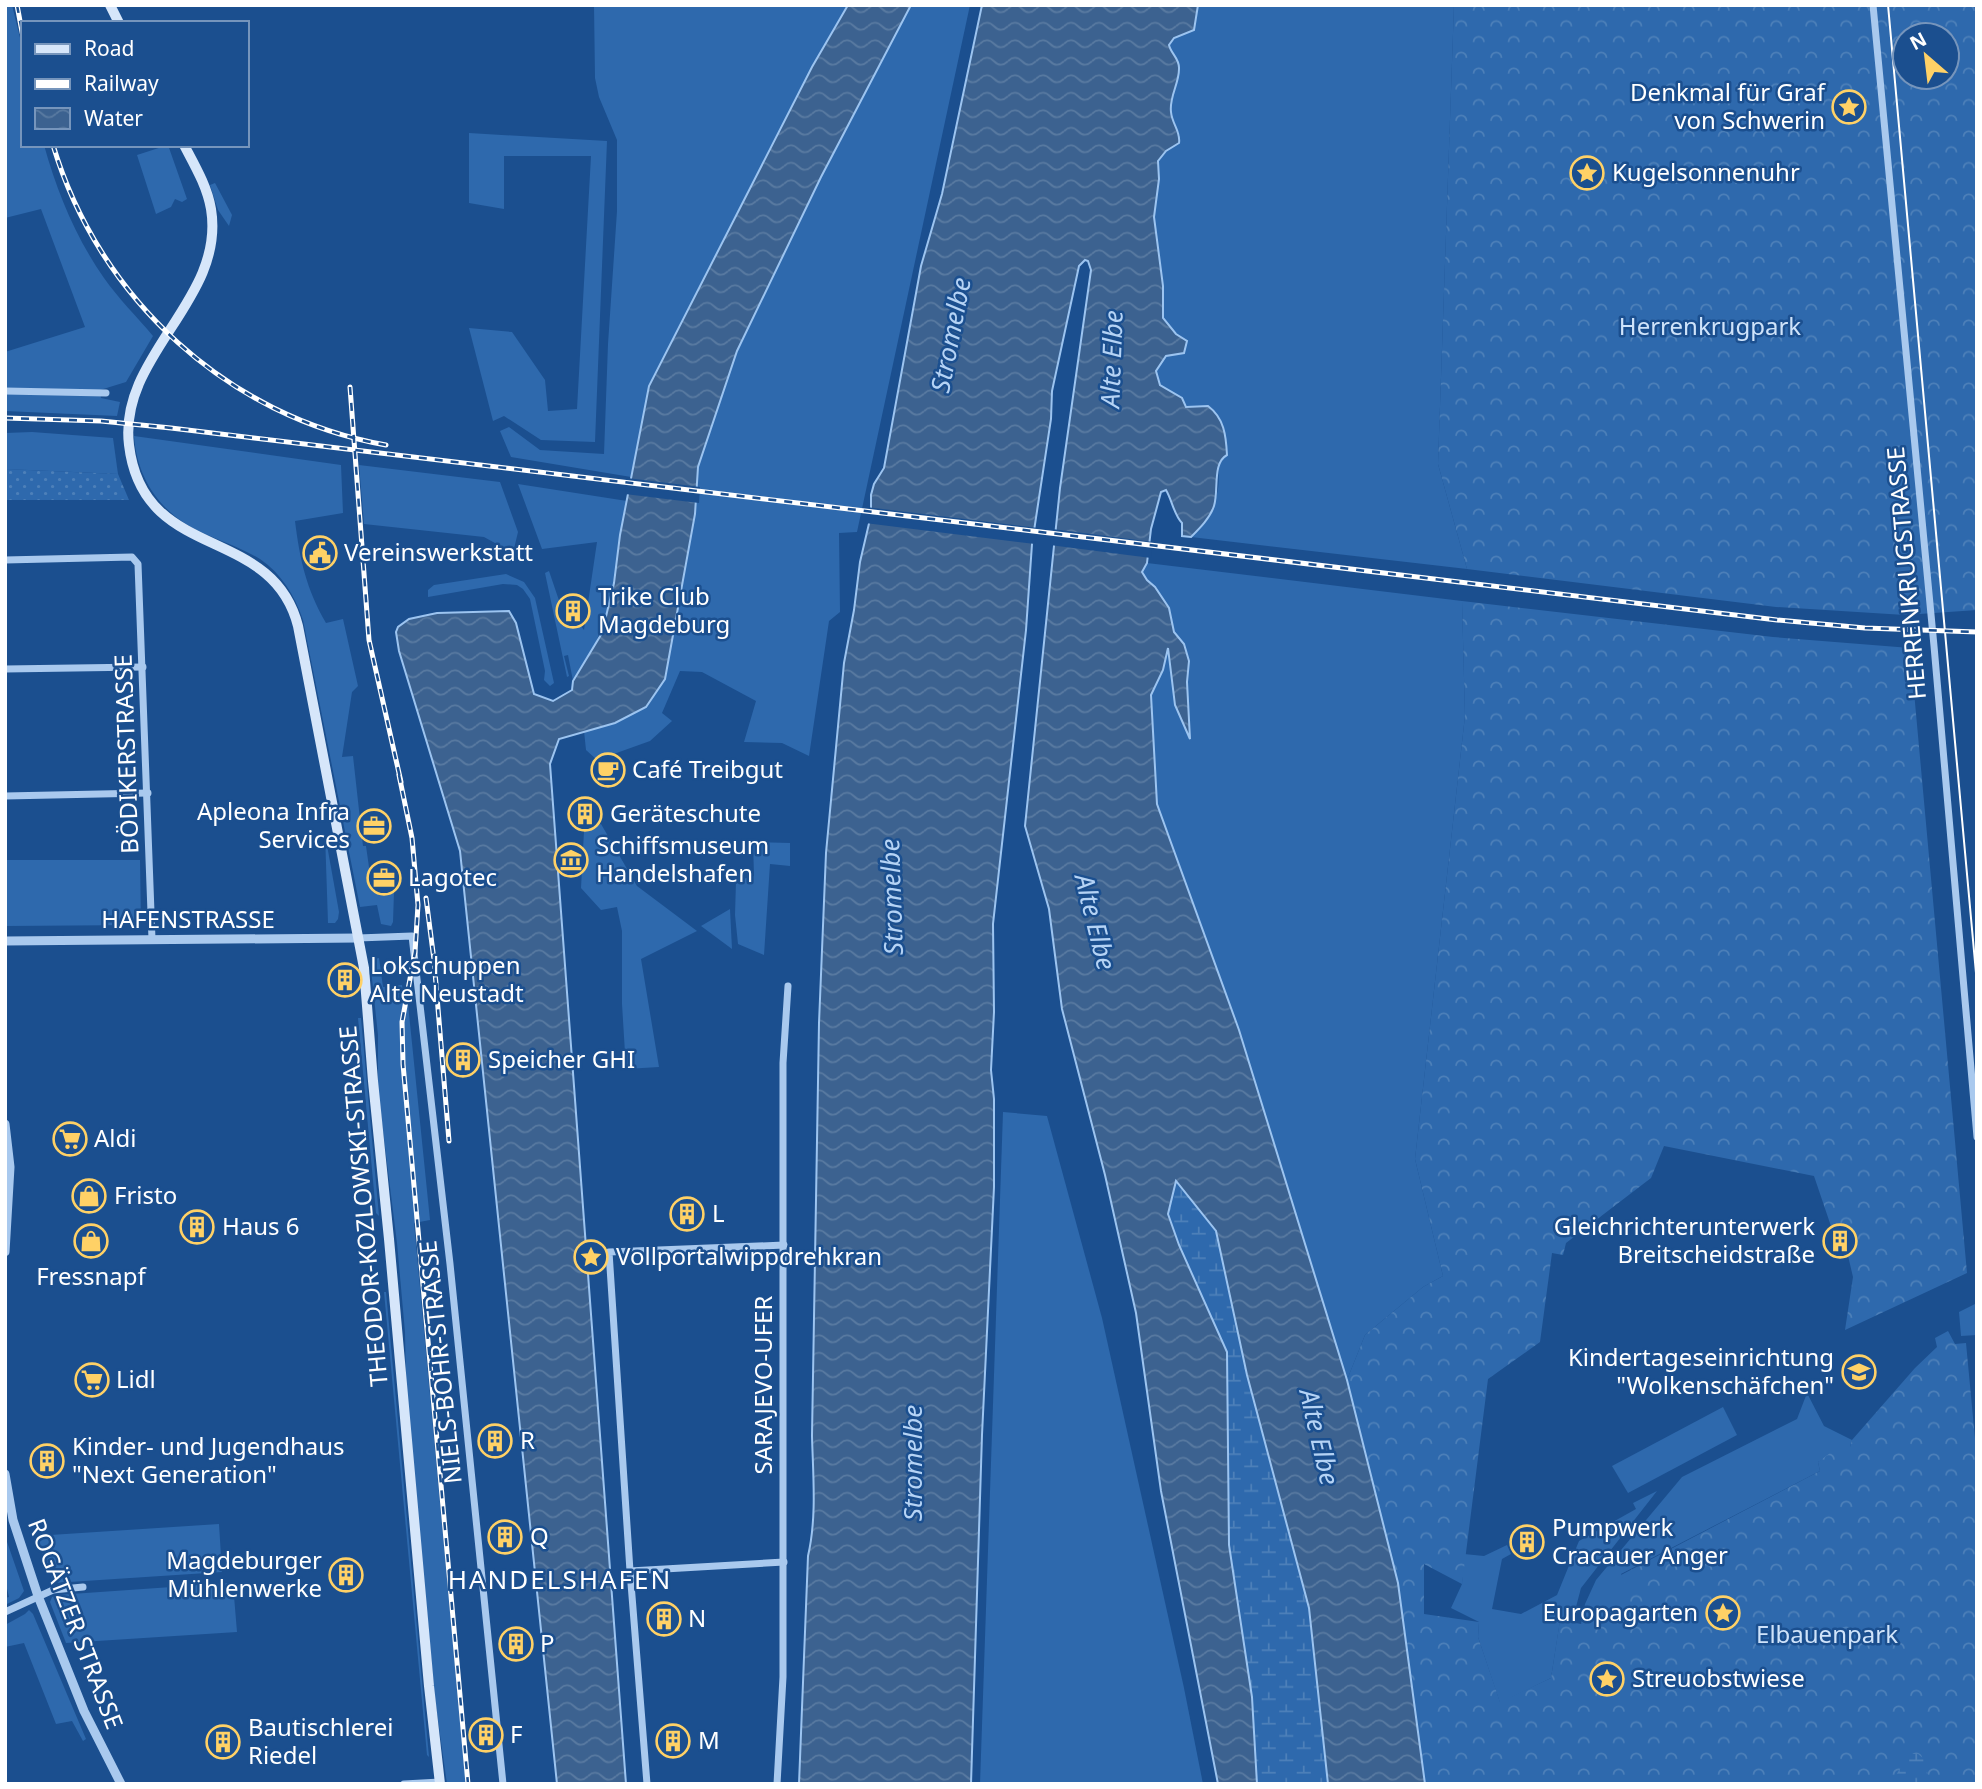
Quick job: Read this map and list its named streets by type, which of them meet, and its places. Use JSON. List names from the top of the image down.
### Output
{
  "streets": {
    "main road": ["THEODOR-KOZLOWSKI-STRASSE"],
    "street": [
      "HERRENKRUGSTRASSE",
      "BÖDIKERSTRASSE",
      "HAFENSTRASSE",
      "NIELS-BOHR-STRASSE",
      "SARAJEVO-UFER",
      "ROGÄTZER STRASSE"
    ]
  },
  "crossings": [
    ["BÖDIKERSTRASSE", "HAFENSTRASSE"],
    ["HAFENSTRASSE", "THEODOR-KOZLOWSKI-STRASSE"],
    ["HAFENSTRASSE", "NIELS-BOHR-STRASSE"],
    ["THEODOR-KOZLOWSKI-STRASSE", "NIELS-BOHR-STRASSE"]
  ],
  "districts": ["HANDELSHAFEN"],
  "water": ["Stromelbe", "Alte Elbe"],
  "parks": ["Herrenkrugpark", "Elbauenpark"],
  "places": {
    "place": [
      "Denkmal für Graf von Schwerin",
      "Kugelsonnenuhr",
      "Vollportalwippdrehkran",
      "Europagarten",
      "Streuobstwiese"
    ],
    "public building": ["Vereinswerkstatt"],
    "building": [
      "Trike Club Magdeburg",
      "Geräteschute",
      "Lokschuppen Alte Neustadt",
      "Speicher GHI",
      "L",
      "Haus 6",
      "Gleichrichterunterwerk Breitscheidstraße",
      "R",
      "Kinder- und Jugendhaus \"Next Generation\"",
      "Q",
      "Pumpwerk Cracauer Anger",
      "Magdeburger Mühlenwerke",
      "N",
      "P",
      "F",
      "M",
      "Bautischlerei Riedel"
    ],
    "cafe": ["Café Treibgut"],
    "office": ["Apleona Infra Services", "Lagotec"],
    "museum": ["Schiffsmuseum Handelshafen"],
    "supermarket": ["Aldi", "Lidl"],
    "shop": ["Fristo", "Fressnapf"],
    "school or university": ["Kindertageseinrichtung \"Wolkenschäfchen\""]
  },
  "legend": ["Road", "Railway", "Water"],
  "north": "top left"
}
